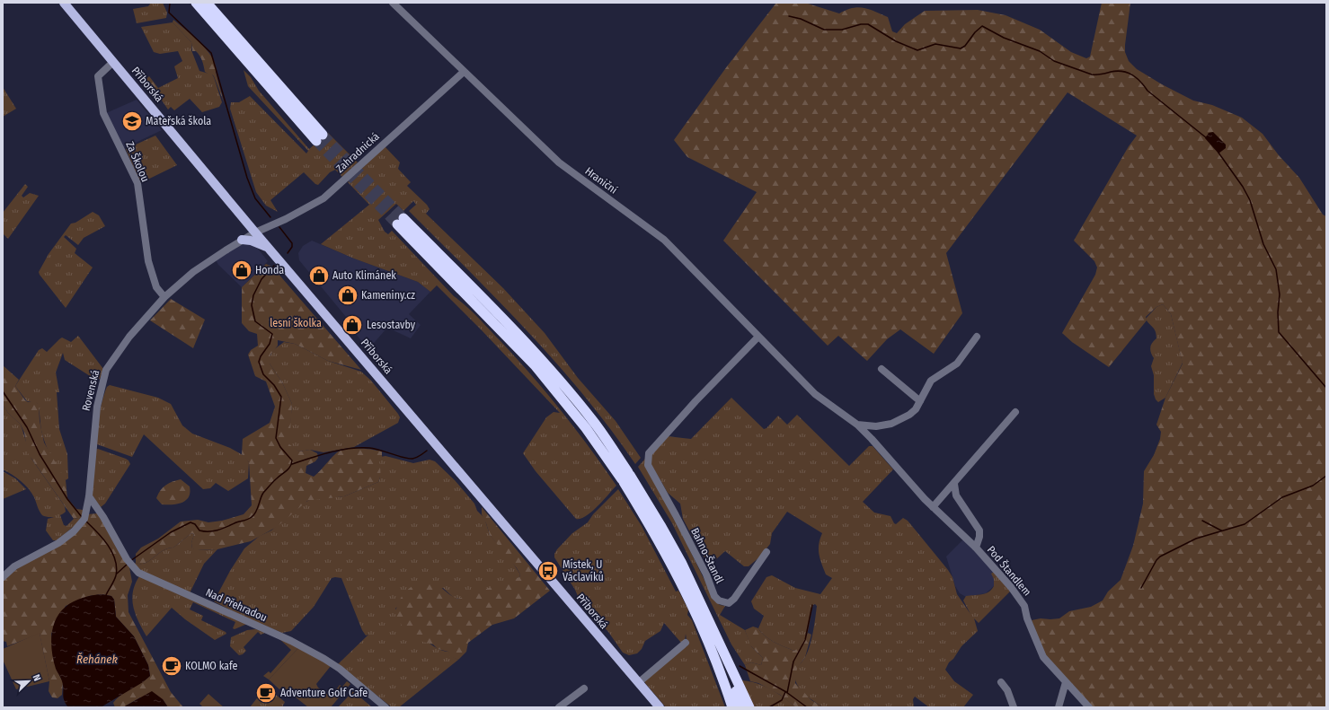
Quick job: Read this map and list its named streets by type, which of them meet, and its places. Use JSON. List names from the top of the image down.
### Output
{
  "streets": {
    "main road": ["Příborská"],
    "street": [
      "Zahradnická",
      "Za Školou",
      "Hraniční",
      "Rovenská",
      "Bahno-Štandl",
      "Pod Štandlem",
      "Nad Přehradou"
    ]
  },
  "crossings": [
    ["Příborská", "Zahradnická"],
    ["Příborská", "Za Školou"],
    ["Příborská", "Rovenská"],
    ["Zahradnická", "Hraniční"],
    ["Zahradnická", "Rovenská"],
    ["Za Školou", "Rovenská"],
    ["Hraniční", "Bahno-Štandl"],
    ["Hraniční", "Pod Štandlem"],
    ["Rovenská", "Nad Přehradou"]
  ],
  "water": ["Řehánek"],
  "parks": ["lesní školka"],
  "places": {
    "school or university": ["Mateřská škola"],
    "shop": [
      "Honda",
      "Auto Klimánek",
      "Kameniny.cz",
      "Lesostavby"
    ],
    "bus stop": ["Místek, U Václavíků"],
    "cafe": ["KOLMO kafe", "Adventure Golf Cafe"]
  },
  "north": "top right"
}
